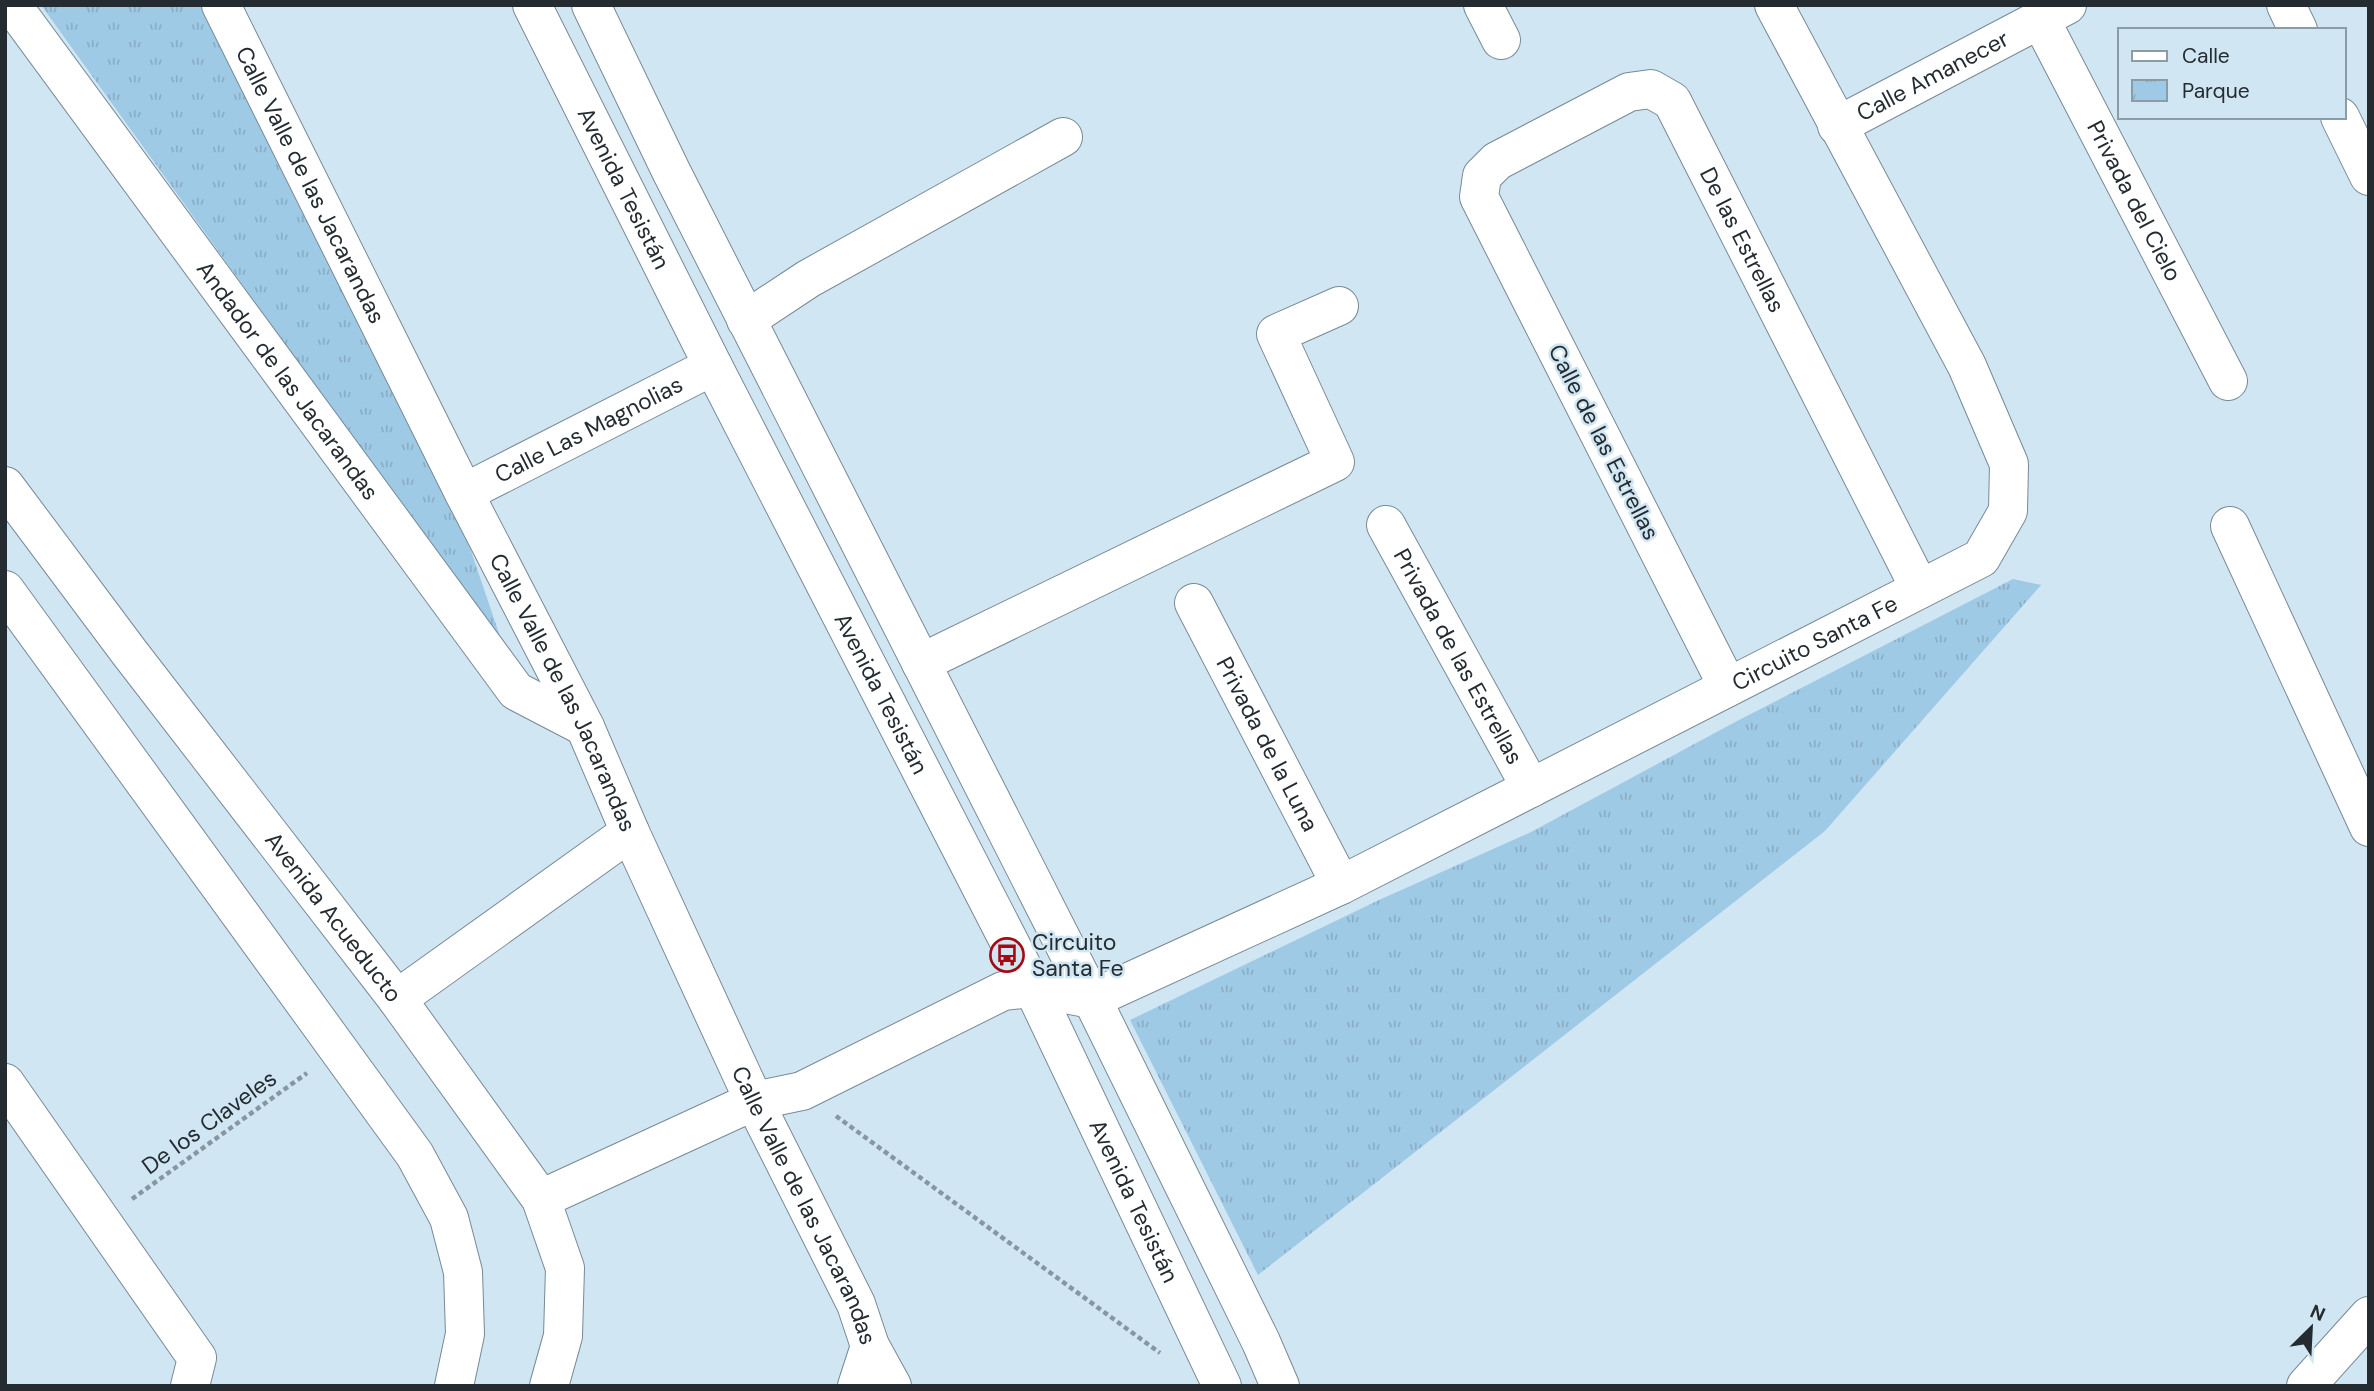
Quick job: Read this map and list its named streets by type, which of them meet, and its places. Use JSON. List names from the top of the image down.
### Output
{
  "streets": {
    "street": [
      "Calle Amanecer",
      "Calle Valle de las Jacarandas",
      "Avenida Tesistán",
      "Privada del Cielo",
      "De las Estrellas",
      "Andador de las Jacarandas",
      "Calle Las Magnolias",
      "Calle de las Estrellas",
      "Circuito Santa Fe",
      "Privada de las Estrellas",
      "Privada de la Luna",
      "Avenida Acueducto"
    ],
    "path": ["De los Claveles"]
  },
  "crossings": [
    ["Calle Amanecer", "Privada del Cielo"],
    ["Calle Amanecer", "Circuito Santa Fe"],
    ["Calle Valle de las Jacarandas", "Andador de las Jacarandas"],
    ["Calle Valle de las Jacarandas", "Calle Las Magnolias"],
    ["Avenida Tesistán", "Calle Las Magnolias"],
    ["De las Estrellas", "Calle de las Estrellas"],
    ["De las Estrellas", "Circuito Santa Fe"],
    ["Calle de las Estrellas", "Circuito Santa Fe"],
    ["Circuito Santa Fe", "Privada de las Estrellas"],
    ["Circuito Santa Fe", "Privada de la Luna"]
  ],
  "places": {
    "bus stop": ["Circuito Santa Fe"]
  },
  "legend": ["Calle", "Parque"],
  "north": "top right"
}
